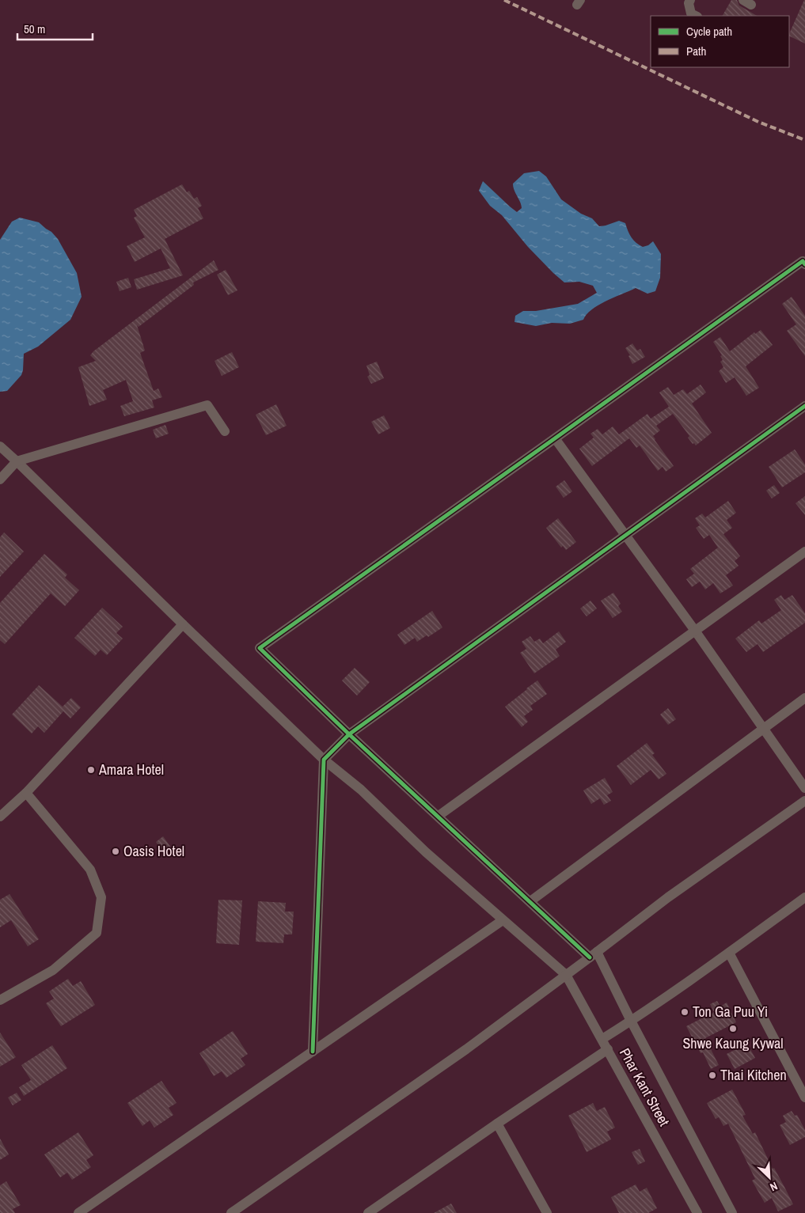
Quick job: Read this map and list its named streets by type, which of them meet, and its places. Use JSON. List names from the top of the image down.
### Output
{
  "streets": {
    "street": ["Phar Kant Street"]
  },
  "places": [
    "Amara Hotel",
    "Oasis Hotel",
    "Ton Ga Puu Yi",
    "Shwe Kaung Kywal",
    "Thai Kitchen"
  ],
  "legend": ["Cycle path", "Path"],
  "scale_bar": "50 m",
  "north": "bottom right"
}
